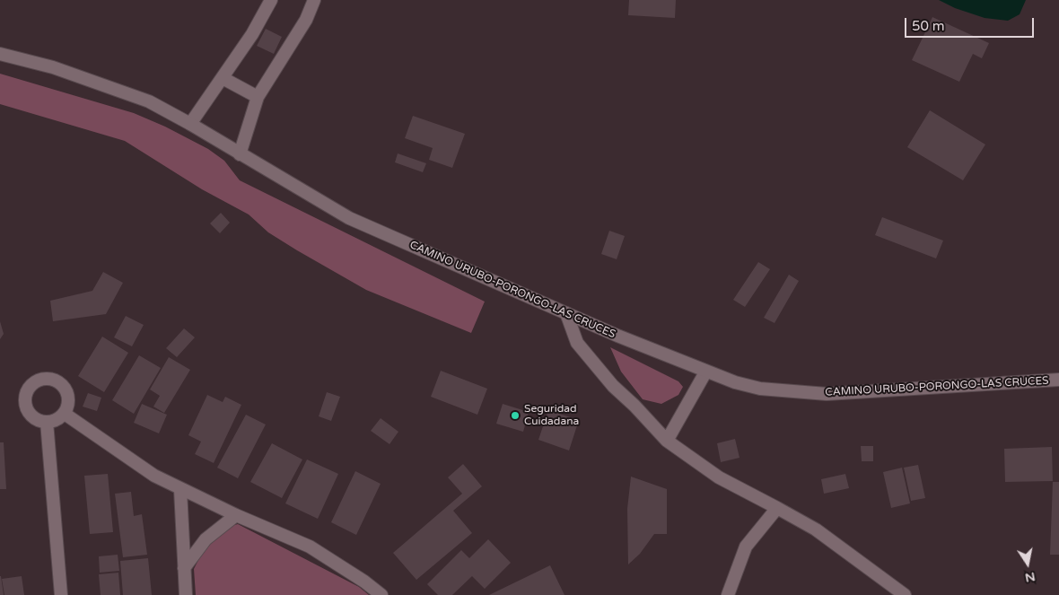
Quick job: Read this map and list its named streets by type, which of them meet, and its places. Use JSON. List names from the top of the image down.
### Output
{
  "streets": {
    "street": ["CAMINO URUBO-PORONGO-LAS CRUCES"]
  },
  "places": ["Seguridad Cuidadana"],
  "scale_bar": "50 m",
  "north": "bottom"
}
